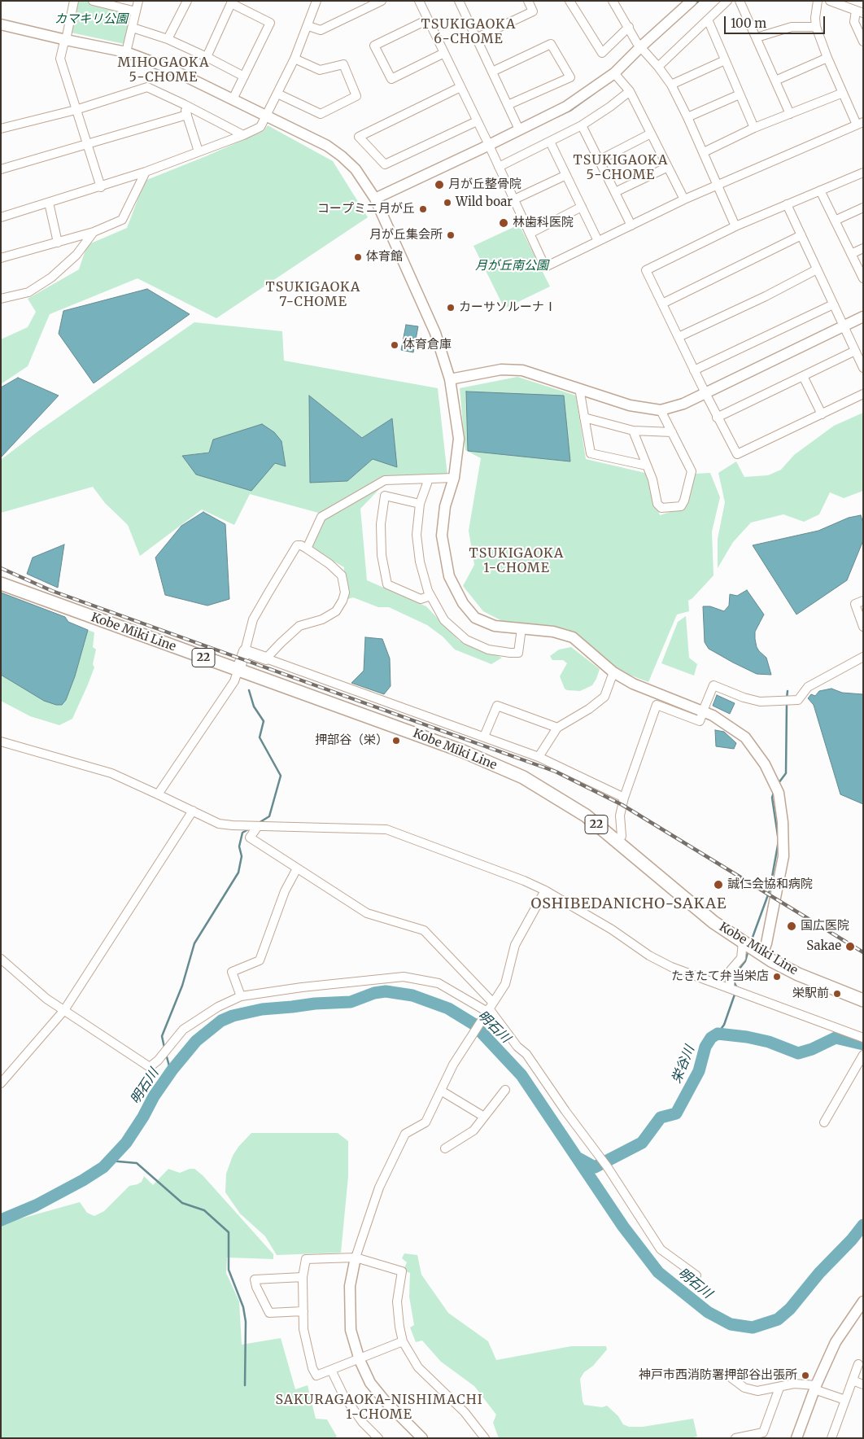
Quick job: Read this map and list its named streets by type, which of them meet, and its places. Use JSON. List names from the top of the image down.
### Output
{
  "streets": {
    "main road": ["Kobe Miki Line", "22"]
  },
  "districts": [
    "TSUKIGAOKA 6-CHOME",
    "MIHOGAOKA 5-CHOME",
    "TSUKIGAOKA 5-CHOME",
    "TSUKIGAOKA 7-CHOME",
    "TSUKIGAOKA 1-CHOME",
    "OSHIBEDANICHO-SAKAE",
    "SAKURAGAOKA-NISHIMACHI 1-CHOME"
  ],
  "water": ["明石川", "栄谷川"],
  "parks": ["カマキリ公園", "月が丘南公園"],
  "places": [
    "月が丘整骨院",
    "Wild boar",
    "コープミニ月が丘",
    "林歯科医院",
    "月が丘集会所",
    "体育館",
    "カーサソルーナⅠ",
    "体育倉庫",
    "押部谷（栄）",
    "誠仁会協和病院",
    "国広医院",
    "Sakae",
    "たきたて弁当栄店",
    "栄駅前",
    "神戸市西消防署押部谷出張所"
  ],
  "scale_bar": "100 m"
}
